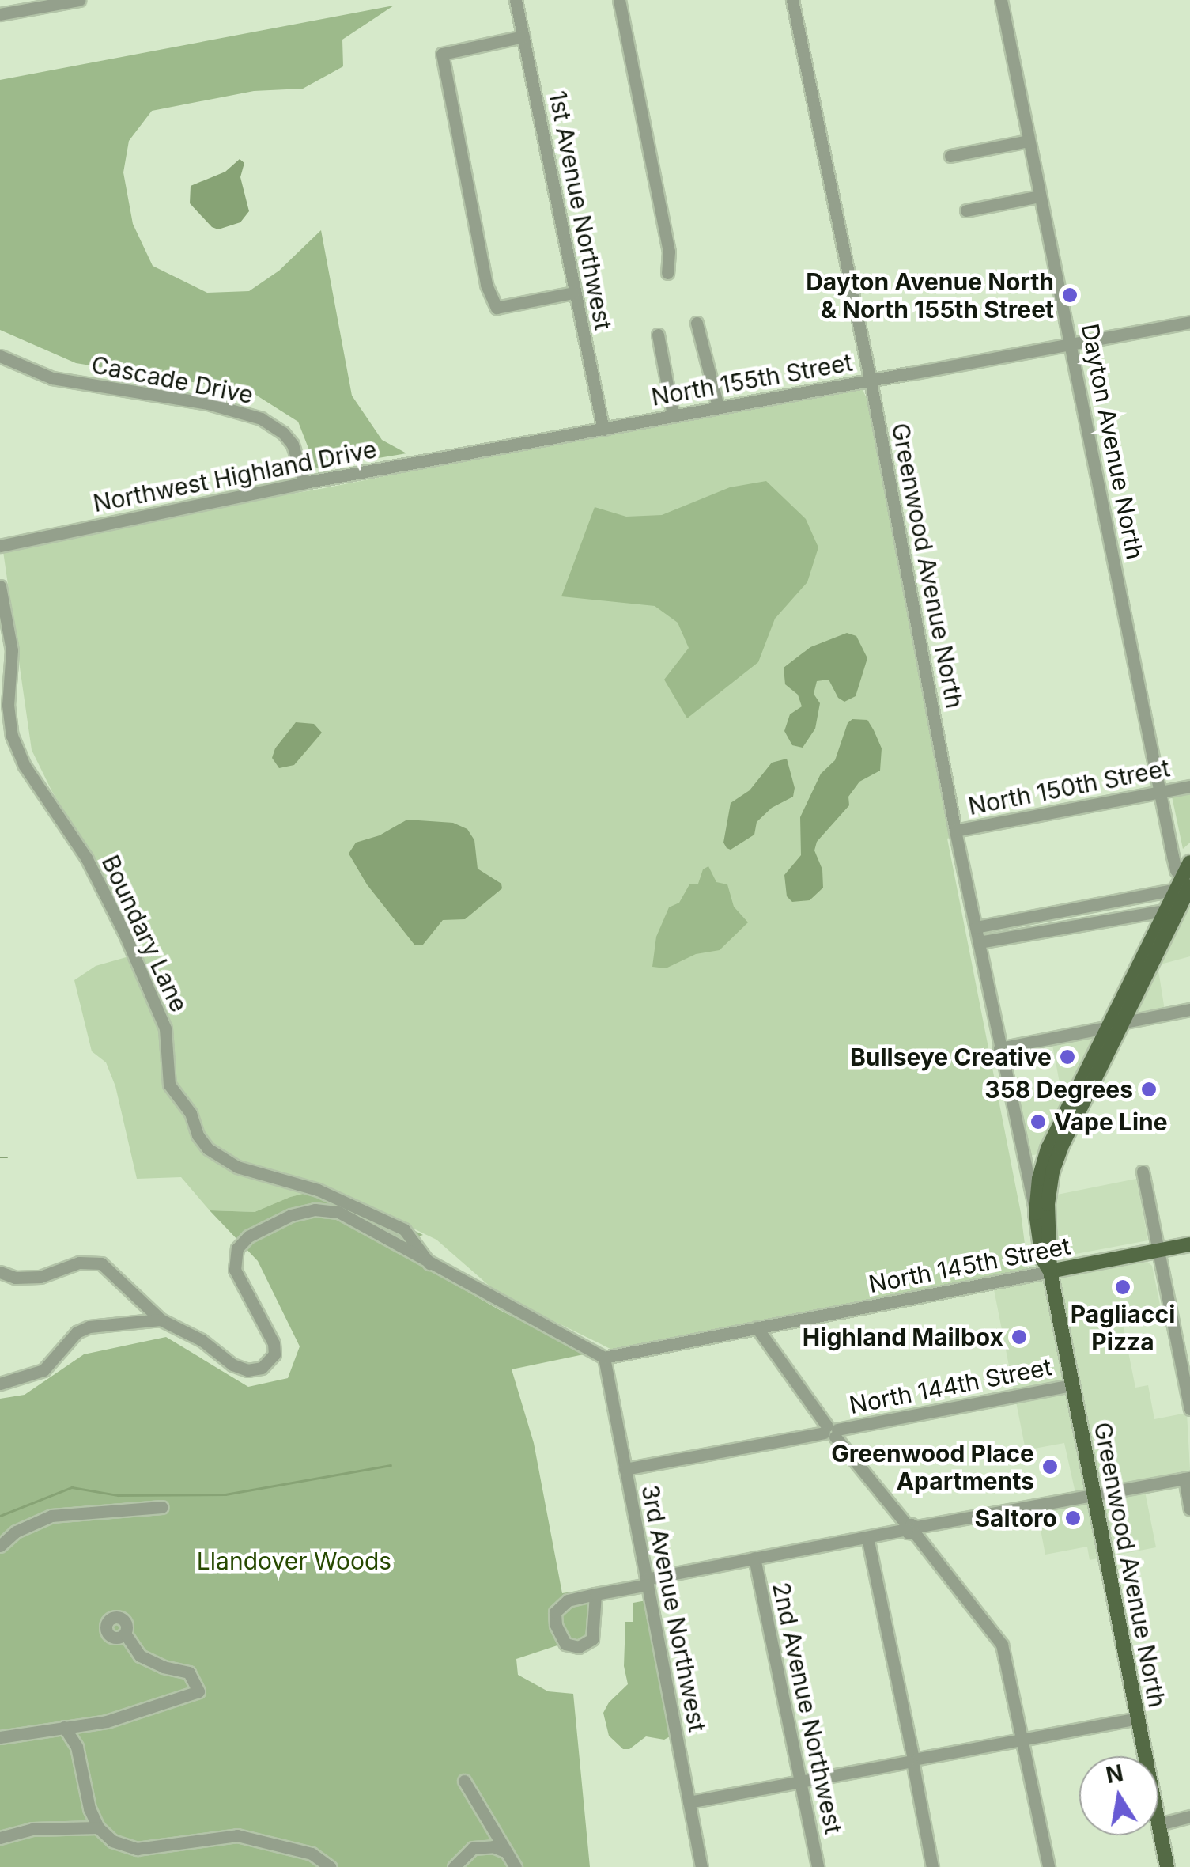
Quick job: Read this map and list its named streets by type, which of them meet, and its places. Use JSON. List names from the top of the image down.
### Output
{
  "streets": {
    "main road": ["Greenwood Avenue North", "North 145th Street"],
    "street": [
      "1st Avenue Northwest",
      "Cascade Drive",
      "North 155th Street",
      "Dayton Avenue North",
      "Northwest Highland Drive",
      "North 150th Street",
      "Boundary Lane",
      "North 144th Street",
      "3rd Avenue Northwest",
      "2nd Avenue Northwest"
    ]
  },
  "crossings": [
    ["1st Avenue Northwest", "North 155th Street"],
    ["Cascade Drive", "Northwest Highland Drive"],
    ["North 155th Street", "Dayton Avenue North"],
    ["North 155th Street", "Northwest Highland Drive"],
    ["North 155th Street", "Greenwood Avenue North"],
    ["Dayton Avenue North", "North 150th Street"],
    ["Greenwood Avenue North", "North 150th Street"],
    ["Greenwood Avenue North", "North 145th Street"],
    ["Greenwood Avenue North", "North 144th Street"],
    ["Boundary Lane", "North 145th Street"],
    ["Boundary Lane", "3rd Avenue Northwest"],
    ["North 145th Street", "3rd Avenue Northwest"],
    ["North 144th Street", "3rd Avenue Northwest"]
  ],
  "parks": ["Llandover Woods"],
  "places": [
    "Dayton Avenue North & North 155th Street",
    "Bullseye Creative",
    "358 Degrees",
    "Vape Line",
    "Pagliacci Pizza",
    "Highland Mailbox",
    "Greenwood Place Apartments",
    "Saltoro"
  ],
  "north": "top"
}
